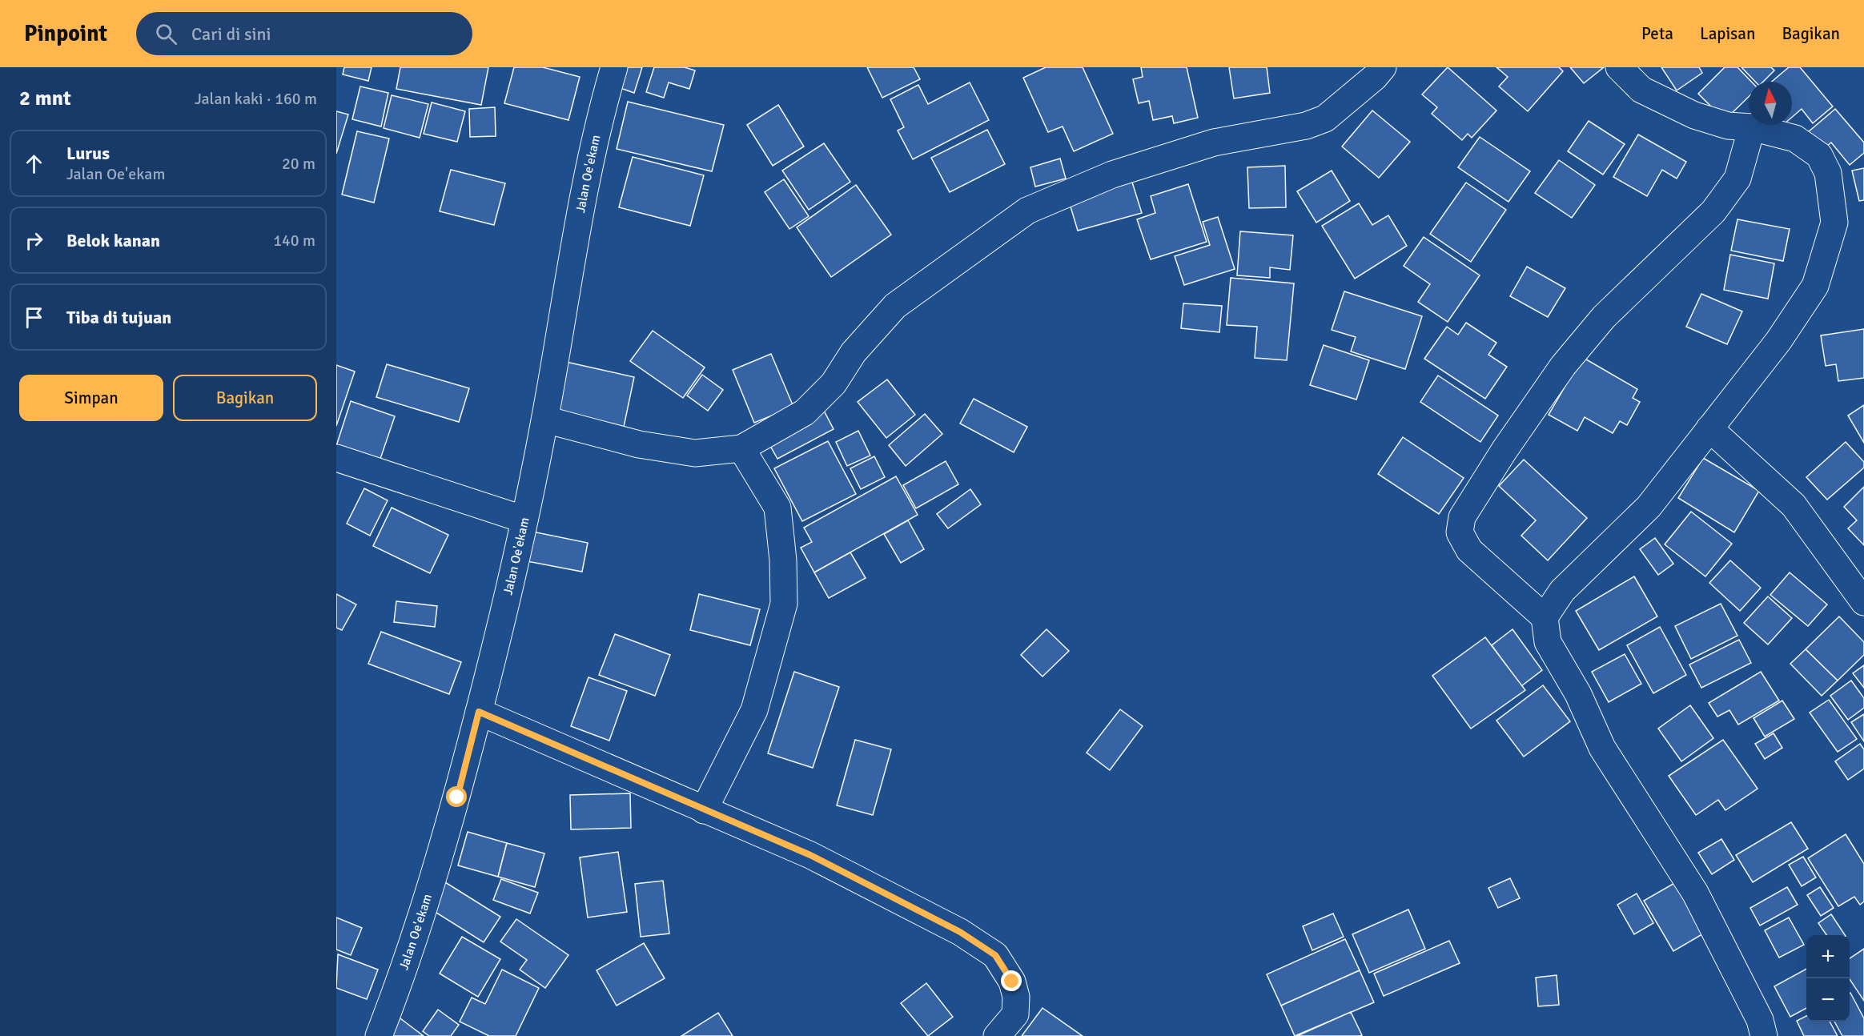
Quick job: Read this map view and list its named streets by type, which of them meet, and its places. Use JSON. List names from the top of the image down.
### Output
{
  "streets": {
    "street": ["Jalan Oe'ekam"]
  },
  "north": "top",
  "page": {
    "header": "Pinpoint",
    "search": "Cari di sini",
    "nav": ["Peta", "Lapisan", "Bagikan"],
    "heading": ["2 mnt", "Jalan kaki · 160 m"],
    "list": [
      ["Lurus", "Jalan Oe'ekam", "20 m"],
      ["Belok kanan", "140 m"],
      "Tiba di tujuan"
    ],
    "buttons": ["Simpan", "Bagikan"],
    "map_buttons": ["+", "−"]
  }
}
